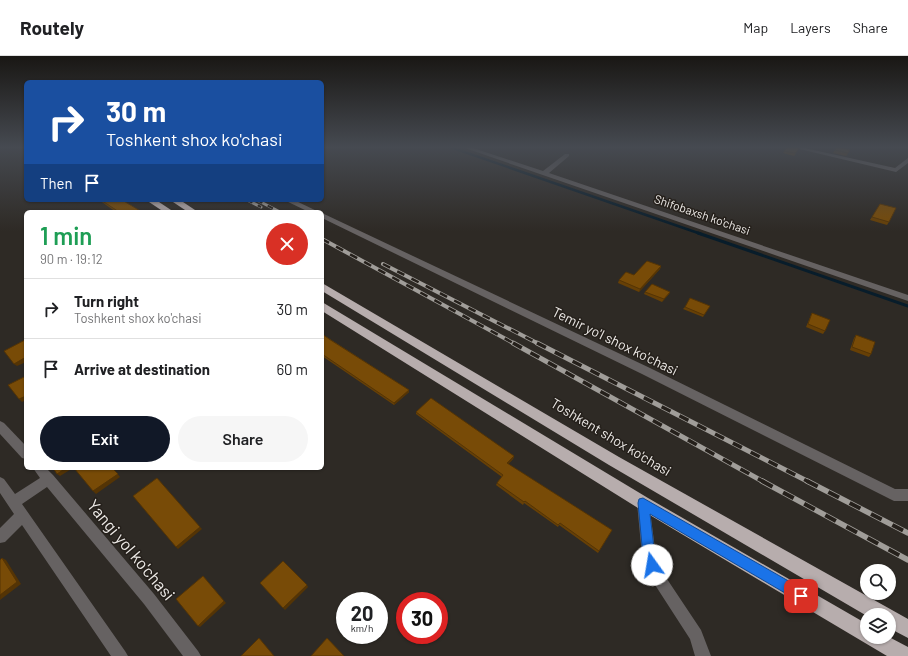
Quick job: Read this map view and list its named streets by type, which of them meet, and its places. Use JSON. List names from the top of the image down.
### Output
{
  "streets": {
    "highway": ["Toshkent shox ko'chasi"],
    "street": ["Shifobaxsh ko'chasi", "Temir yo'l shox ko'chasi", "Yangi yol ko'chasi"]
  },
  "page": {
    "header": "Routely",
    "nav": ["Map", "Layers", "Share"],
    "turn": ["30 m", "Toshkent shox ko'chasi"],
    "then": "Then",
    "heading": ["1 min", "90 m · 19:12"],
    "list": [
      {
        "name": "Turn right",
        "note": "Toshkent shox ko'chasi",
        "value": "30 m"
      },
      {
        "name": "Arrive at destination",
        "value": "60 m"
      }
    ],
    "buttons": ["Exit", "Share"],
    "speed": "20 km/h",
    "limit": "30"
  }
}
